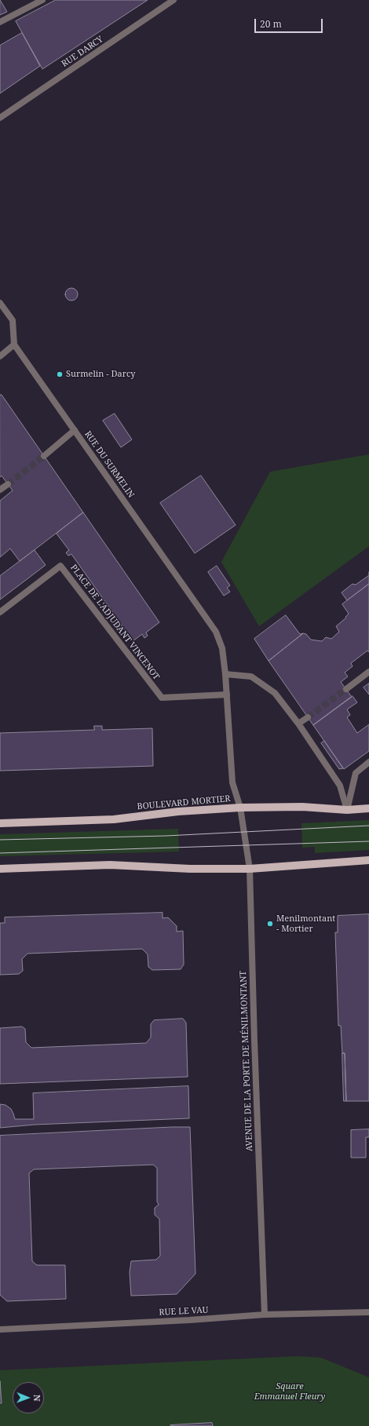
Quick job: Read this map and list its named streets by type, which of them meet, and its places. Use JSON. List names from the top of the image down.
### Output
{
  "streets": {
    "main road": ["BOULEVARD MORTIER"],
    "street": [
      "RUE DARCY",
      "RUE DU SURMELIN",
      "PLACE DE L'ADJUDANT VINCENOT",
      "AVENUE DE LA PORTE DE MÉNILMONTANT",
      "RUE LE VAU"
    ]
  },
  "crossings": [
    ["BOULEVARD MORTIER", "AVENUE DE LA PORTE DE MÉNILMONTANT"],
    ["AVENUE DE LA PORTE DE MÉNILMONTANT", "RUE LE VAU"]
  ],
  "parks": ["Square Emmanuel Fleury"],
  "places": ["Surmelin - Darcy", "Menilmontant - Mortier"],
  "scale_bar": "20 m",
  "north": "right"
}
